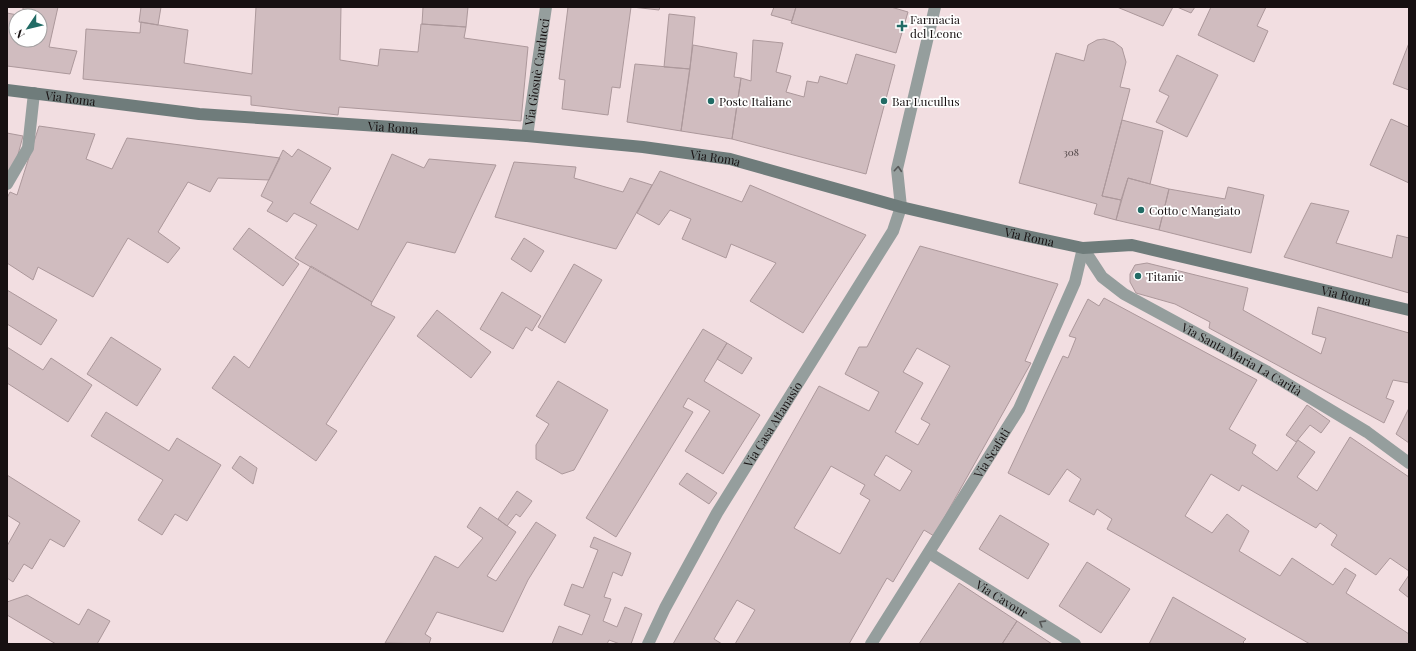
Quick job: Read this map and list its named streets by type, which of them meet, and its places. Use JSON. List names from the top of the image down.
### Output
{
  "streets": {
    "main road": ["Via Roma"],
    "street": [
      "Via Giosuè Carducci",
      "Via Santa Maria La Carità",
      "Via Casa Attanasio",
      "Via Scafati",
      "Via Cavour"
    ]
  },
  "crossings": [
    ["Via Giosuè Carducci", "Via Roma"],
    ["Via Roma", "Via Santa Maria La Carità"],
    ["Via Roma", "Via Casa Attanasio"],
    ["Via Roma", "Via Scafati"],
    ["Via Santa Maria La Carità", "Via Scafati"],
    ["Via Scafati", "Via Cavour"]
  ],
  "one_way": ["Via Cavour"],
  "places": {
    "health": ["Farmacia del Leone"],
    "other": [
      "Poste Italiane",
      "Bar Lucullus",
      "Cotto e Mangiato",
      "Titanic"
    ]
  },
  "house_numbers": ["308"],
  "north": "bottom left"
}
